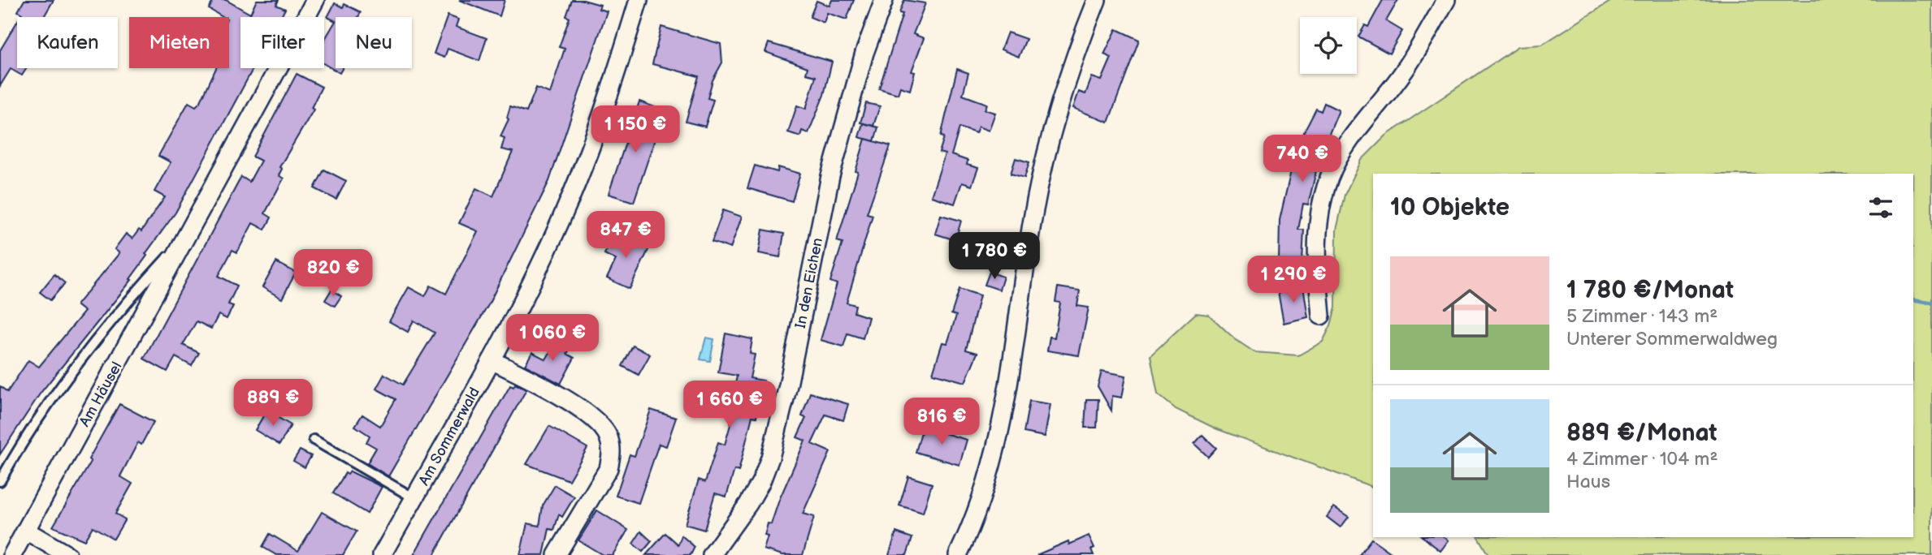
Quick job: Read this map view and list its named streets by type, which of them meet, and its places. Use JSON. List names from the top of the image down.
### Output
{
  "streets": {
    "street": ["In den Eichen", "Am Häusel", "Am Sommerwald"]
  },
  "page": {
    "chip": [
      "Kaufen",
      "Mieten",
      "Filter",
      "Neu"
    ],
    "price": [
      "1 150 €",
      "740 €",
      "847 €",
      "1 780 €",
      "820 €",
      "1 290 €",
      "1 060 €",
      "889 €",
      "1 660 €",
      "816 €"
    ],
    "heading": "10 Objekte",
    "list": [
      {
        "name": "1 780 €/Monat",
        "note": "5 Zimmer · 143 m² · Unterer Sommerwaldweg"
      },
      {
        "name": "889 €/Monat",
        "note": "4 Zimmer · 104 m² · Haus"
      }
    ]
  }
}
